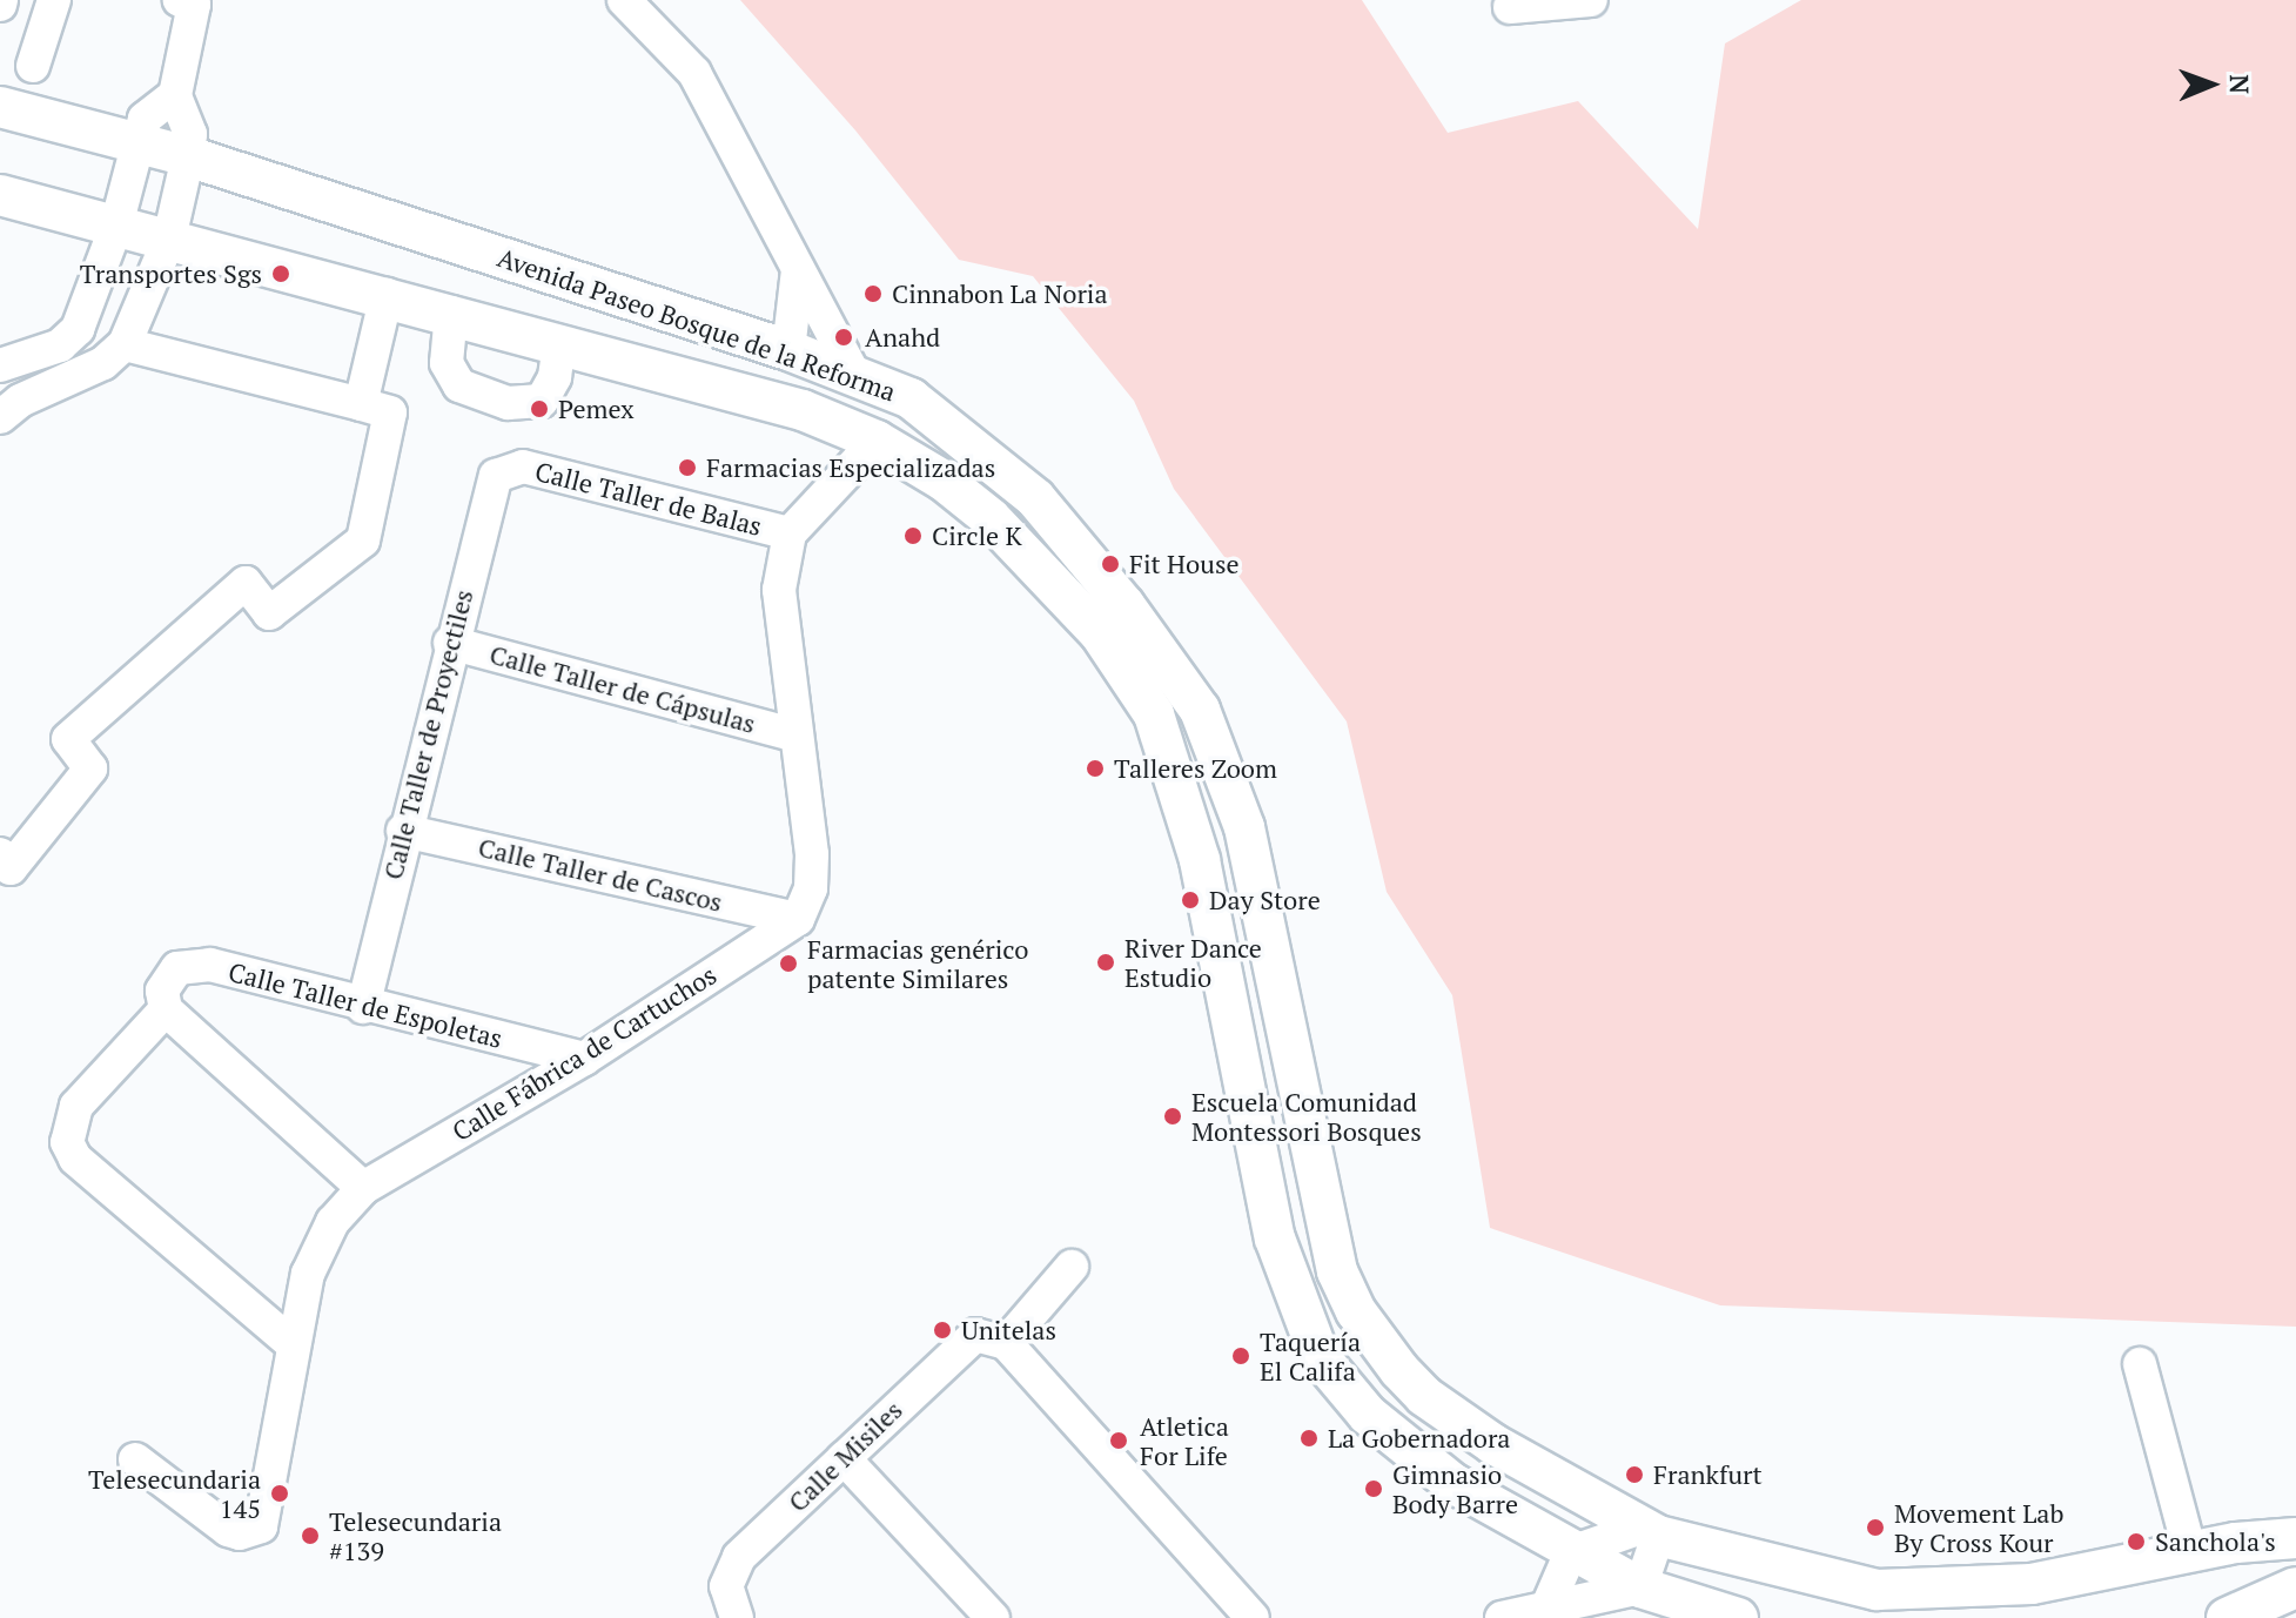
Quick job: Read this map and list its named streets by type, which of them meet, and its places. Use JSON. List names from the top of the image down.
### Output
{
  "streets": {
    "main road": ["Avenida Paseo Bosque de la Reforma"],
    "street": [
      "Calle Taller de Balas",
      "Calle Taller de Cápsulas",
      "Calle Taller de Proyectiles",
      "Calle Taller de Cascos",
      "Calle Taller de Espoletas",
      "Calle Fábrica de Cartuchos",
      "Calle Misiles"
    ]
  },
  "crossings": [
    ["Calle Taller de Balas", "Calle Taller de Proyectiles"],
    ["Calle Taller de Cápsulas", "Calle Taller de Proyectiles"],
    ["Calle Taller de Proyectiles", "Calle Taller de Cascos"],
    ["Calle Taller de Proyectiles", "Calle Taller de Espoletas"],
    ["Calle Taller de Cascos", "Calle Fábrica de Cartuchos"],
    ["Calle Taller de Espoletas", "Calle Fábrica de Cartuchos"]
  ],
  "places": [
    "Transportes Sgs",
    "Cinnabon La Noria",
    "Anahd",
    "Pemex",
    "Farmacias Especializadas",
    "Circle K",
    "Fit House",
    "Talleres Zoom",
    "Day Store",
    "River Dance Estudio",
    "Farmacias genérico patente Similares",
    "Escuela Comunidad Montessori Bosques",
    "Unitelas",
    "Taquería El Califa",
    "La Gobernadora",
    "Atletica For Life",
    "Frankfurt",
    "Gimnasio Body Barre",
    "Telesecundaria 145",
    "Movement Lab By Cross Kour",
    "Telesecundaria #139",
    "Sanchola's"
  ],
  "north": "right"
}
